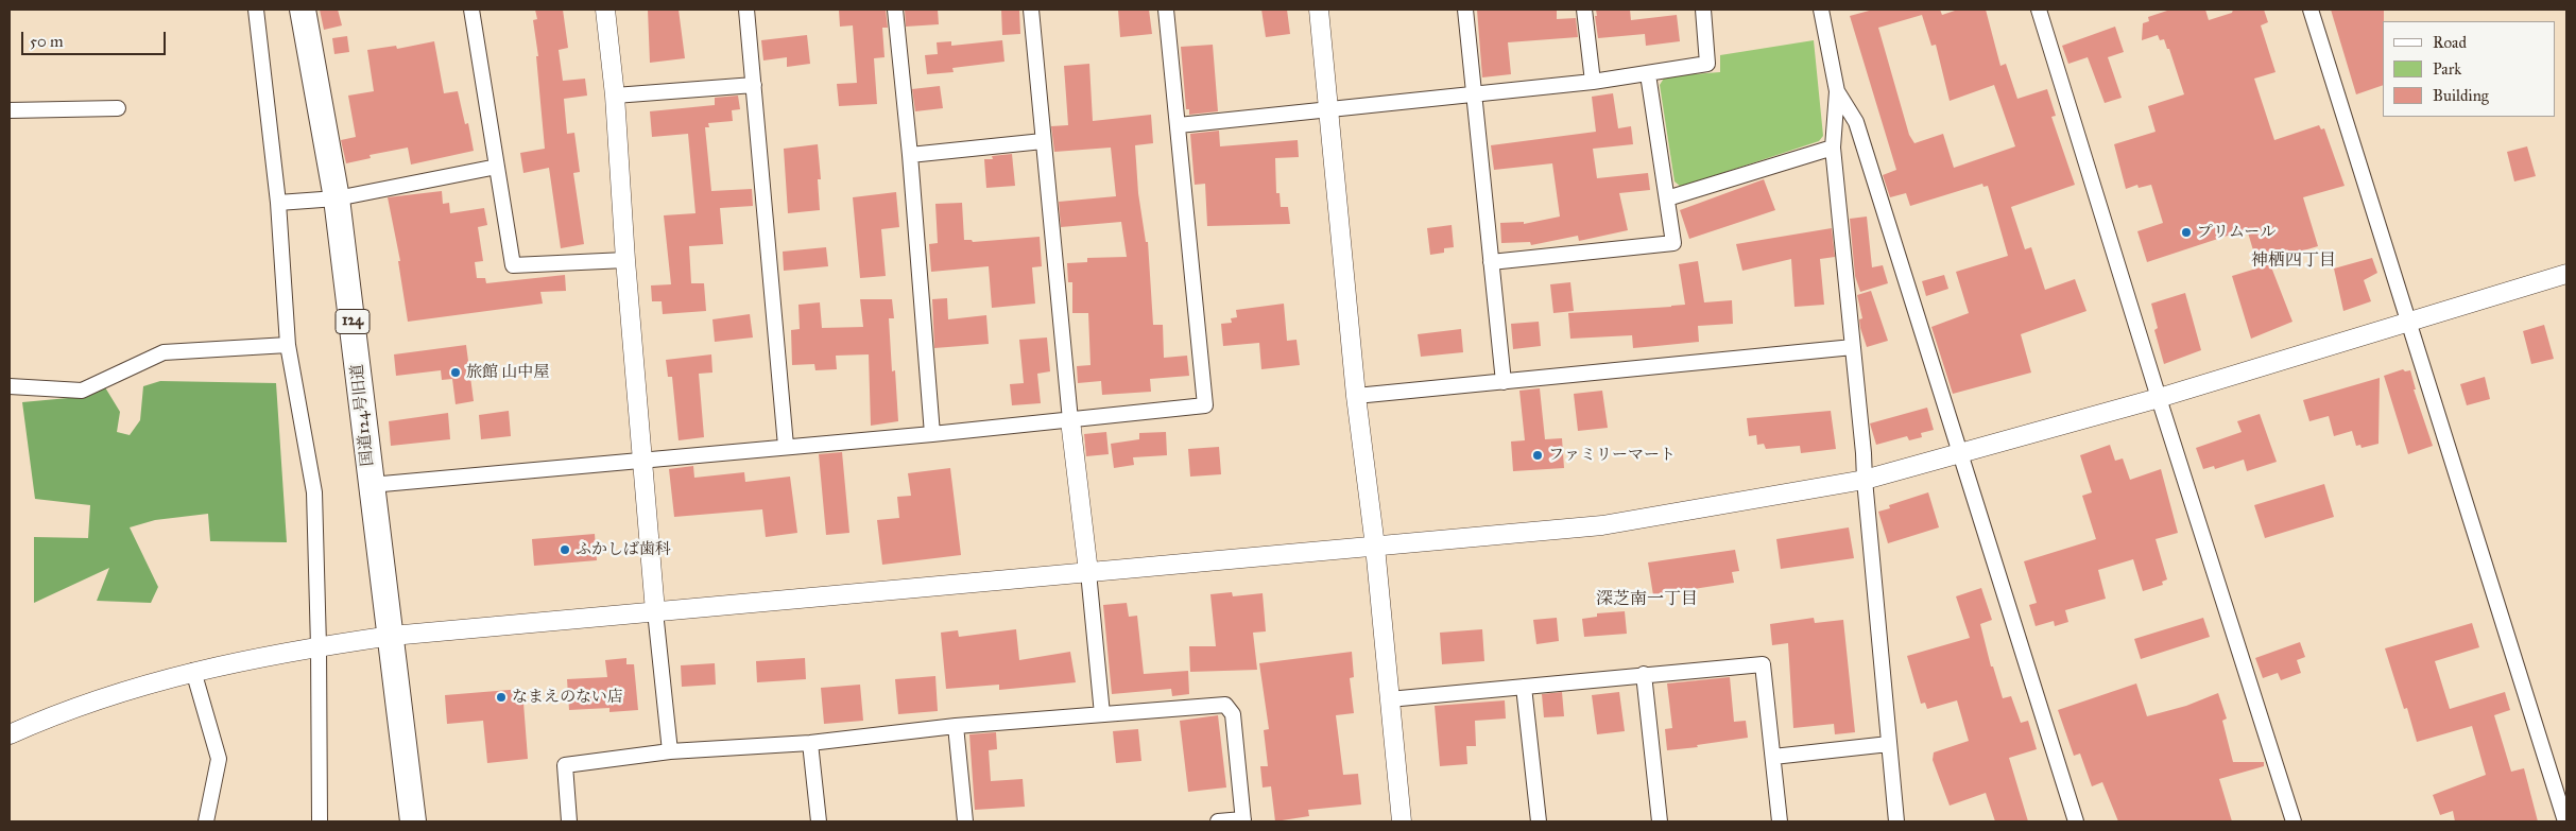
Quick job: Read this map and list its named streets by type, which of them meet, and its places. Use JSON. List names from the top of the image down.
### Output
{
  "streets": {
    "highway": ["124", "国道124号旧道"]
  },
  "districts": ["神栖四丁目", "深芝南一丁目"],
  "places": [
    "プリムール",
    "旅館 山中屋",
    "ファミリーマート",
    "ふかしば歯科",
    "なまえのない店"
  ],
  "legend": ["Road", "Park", "Building"],
  "scale_bar": "50 m"
}
